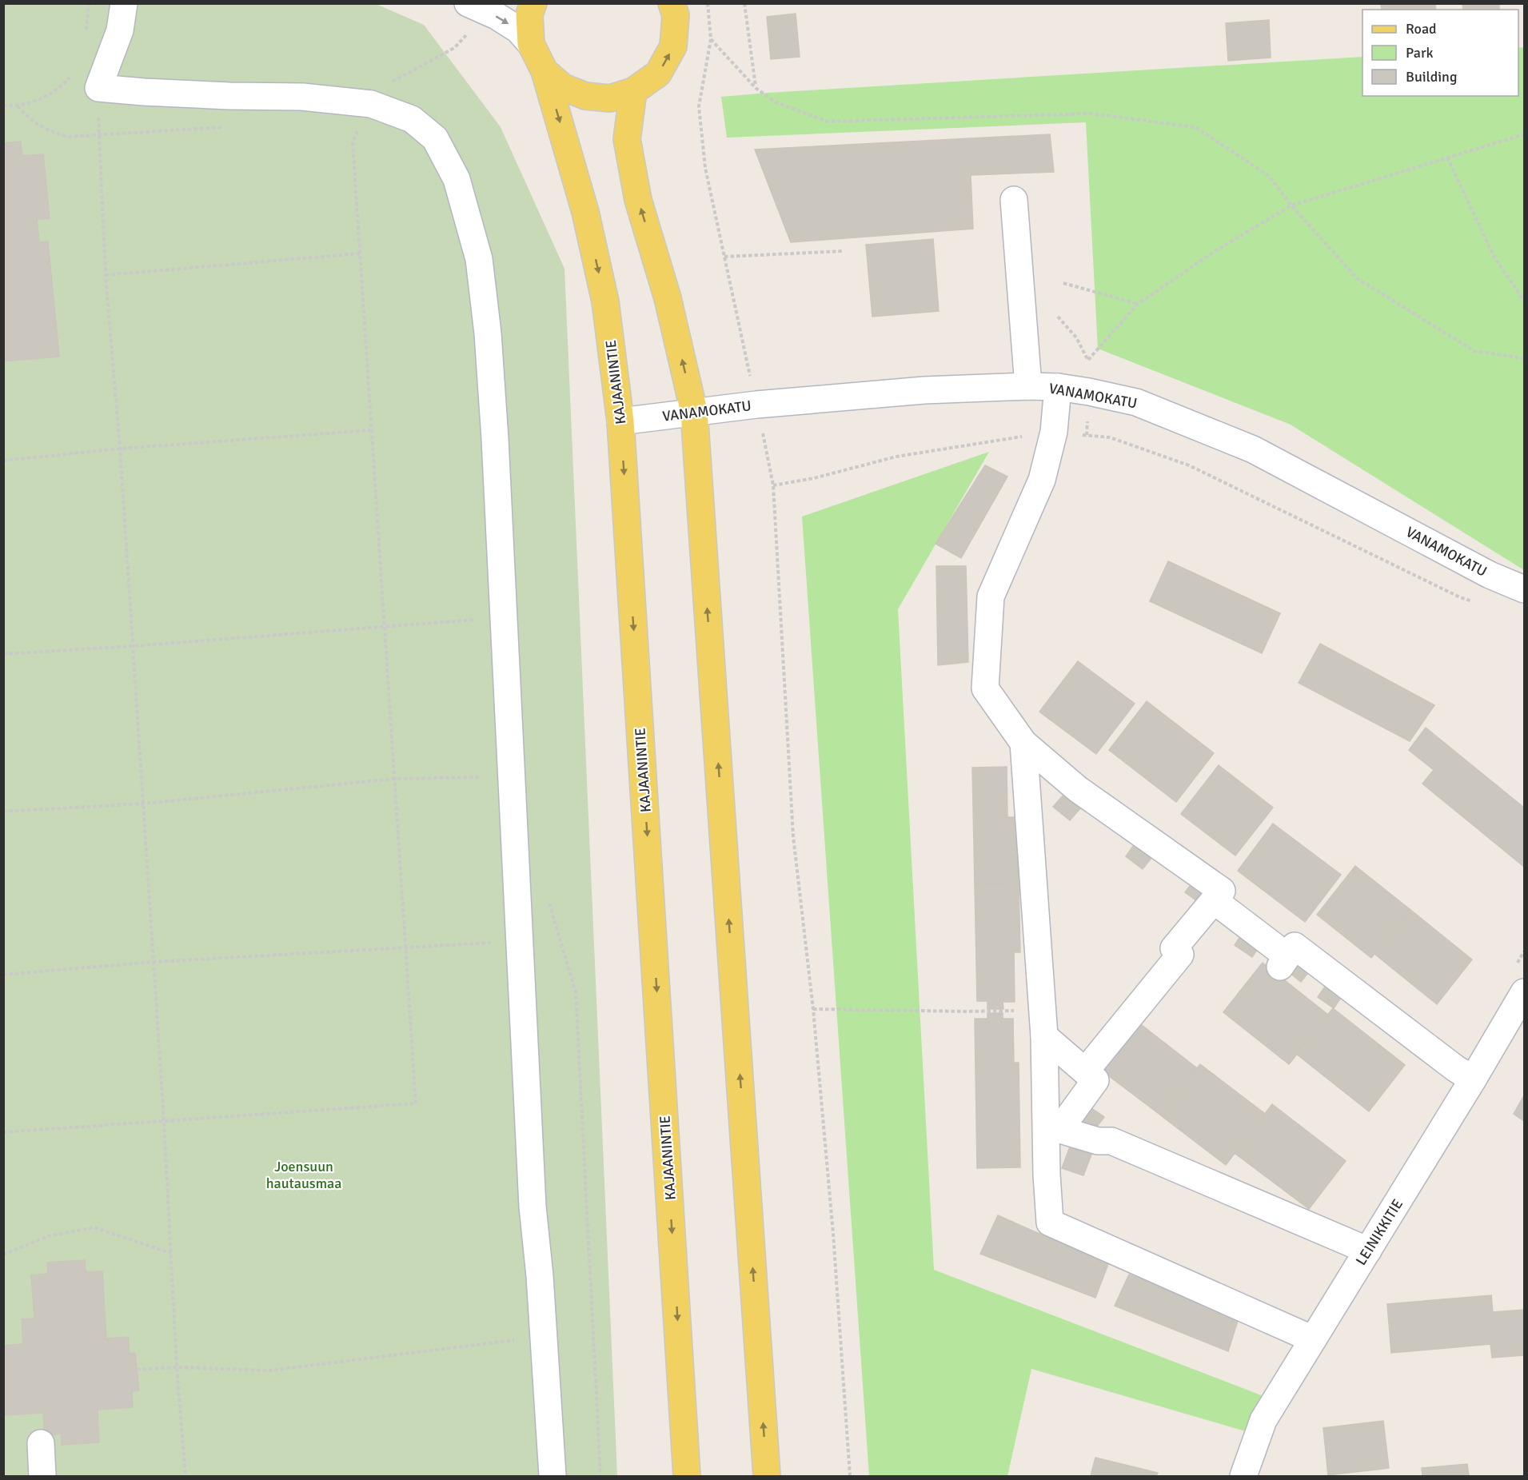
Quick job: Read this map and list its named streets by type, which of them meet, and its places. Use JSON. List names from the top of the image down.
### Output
{
  "streets": {
    "main road": ["KAJAANINTIE"],
    "street": ["VANAMOKATU", "LEINIKKITIE"]
  },
  "crossings": [
    ["KAJAANINTIE", "VANAMOKATU"]
  ],
  "parks": ["Joensuun hautausmaa"],
  "legend": ["Road", "Park", "Building"]
}
